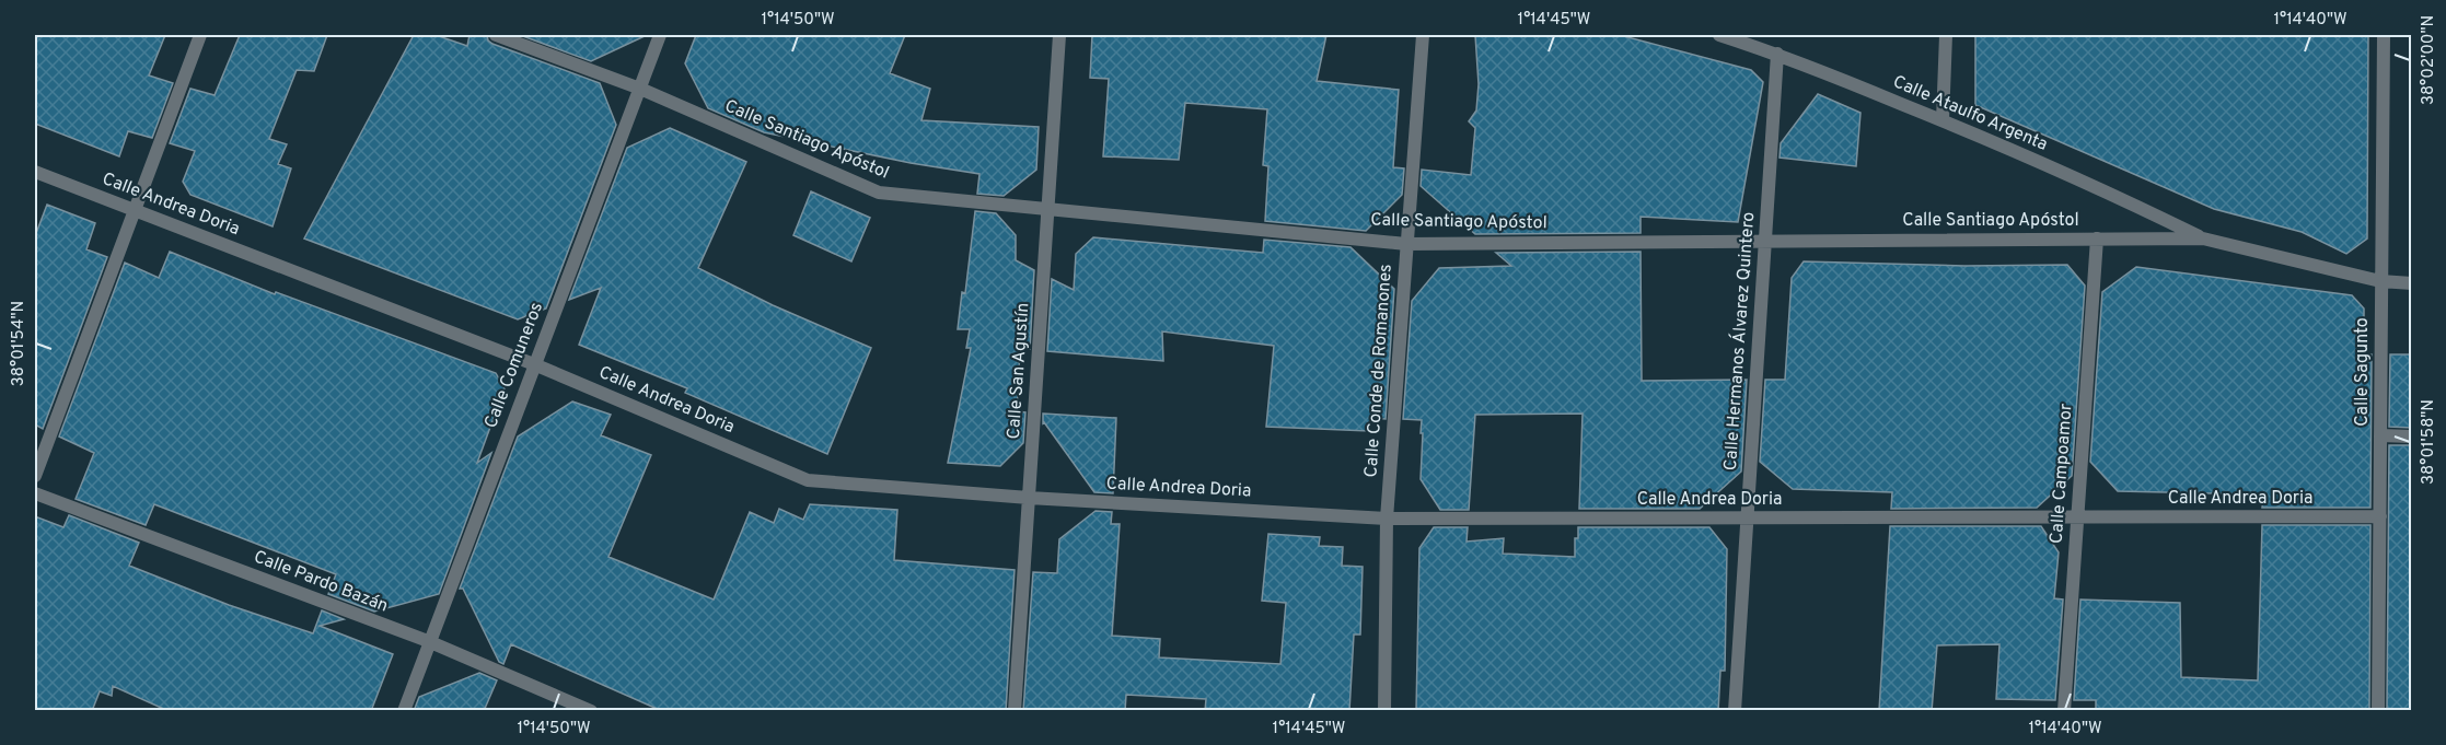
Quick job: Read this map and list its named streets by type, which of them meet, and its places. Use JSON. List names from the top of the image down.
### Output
{
  "streets": {
    "street": [
      "Calle Ataulfo Argenta",
      "Calle Santiago Apóstol",
      "Calle Andrea Doria",
      "Calle Hermanos Álvarez Quintero",
      "Calle Comuneros",
      "Calle San Agustín",
      "Calle Conde de Romanones",
      "Calle Sagunto",
      "Calle Campoamor",
      "Calle Pardo Bazán"
    ]
  },
  "crossings": [
    ["Calle Ataulfo Argenta", "Calle Santiago Apóstol"],
    ["Calle Ataulfo Argenta", "Calle Hermanos Álvarez Quintero"],
    ["Calle Santiago Apóstol", "Calle Hermanos Álvarez Quintero"],
    ["Calle Santiago Apóstol", "Calle Comuneros"],
    ["Calle Santiago Apóstol", "Calle San Agustín"],
    ["Calle Santiago Apóstol", "Calle Conde de Romanones"],
    ["Calle Santiago Apóstol", "Calle Sagunto"],
    ["Calle Santiago Apóstol", "Calle Campoamor"],
    ["Calle Andrea Doria", "Calle Hermanos Álvarez Quintero"],
    ["Calle Andrea Doria", "Calle Comuneros"],
    ["Calle Andrea Doria", "Calle San Agustín"],
    ["Calle Andrea Doria", "Calle Conde de Romanones"],
    ["Calle Andrea Doria", "Calle Sagunto"],
    ["Calle Andrea Doria", "Calle Campoamor"],
    ["Calle Comuneros", "Calle Pardo Bazán"]
  ],
  "coordinates": [
    "1°14'50\"W",
    "1°14'45\"W",
    "1°14'40\"W",
    "38°02'00\"N",
    "38°01'54\"N",
    "38°01'58\"N"
  ]
}
